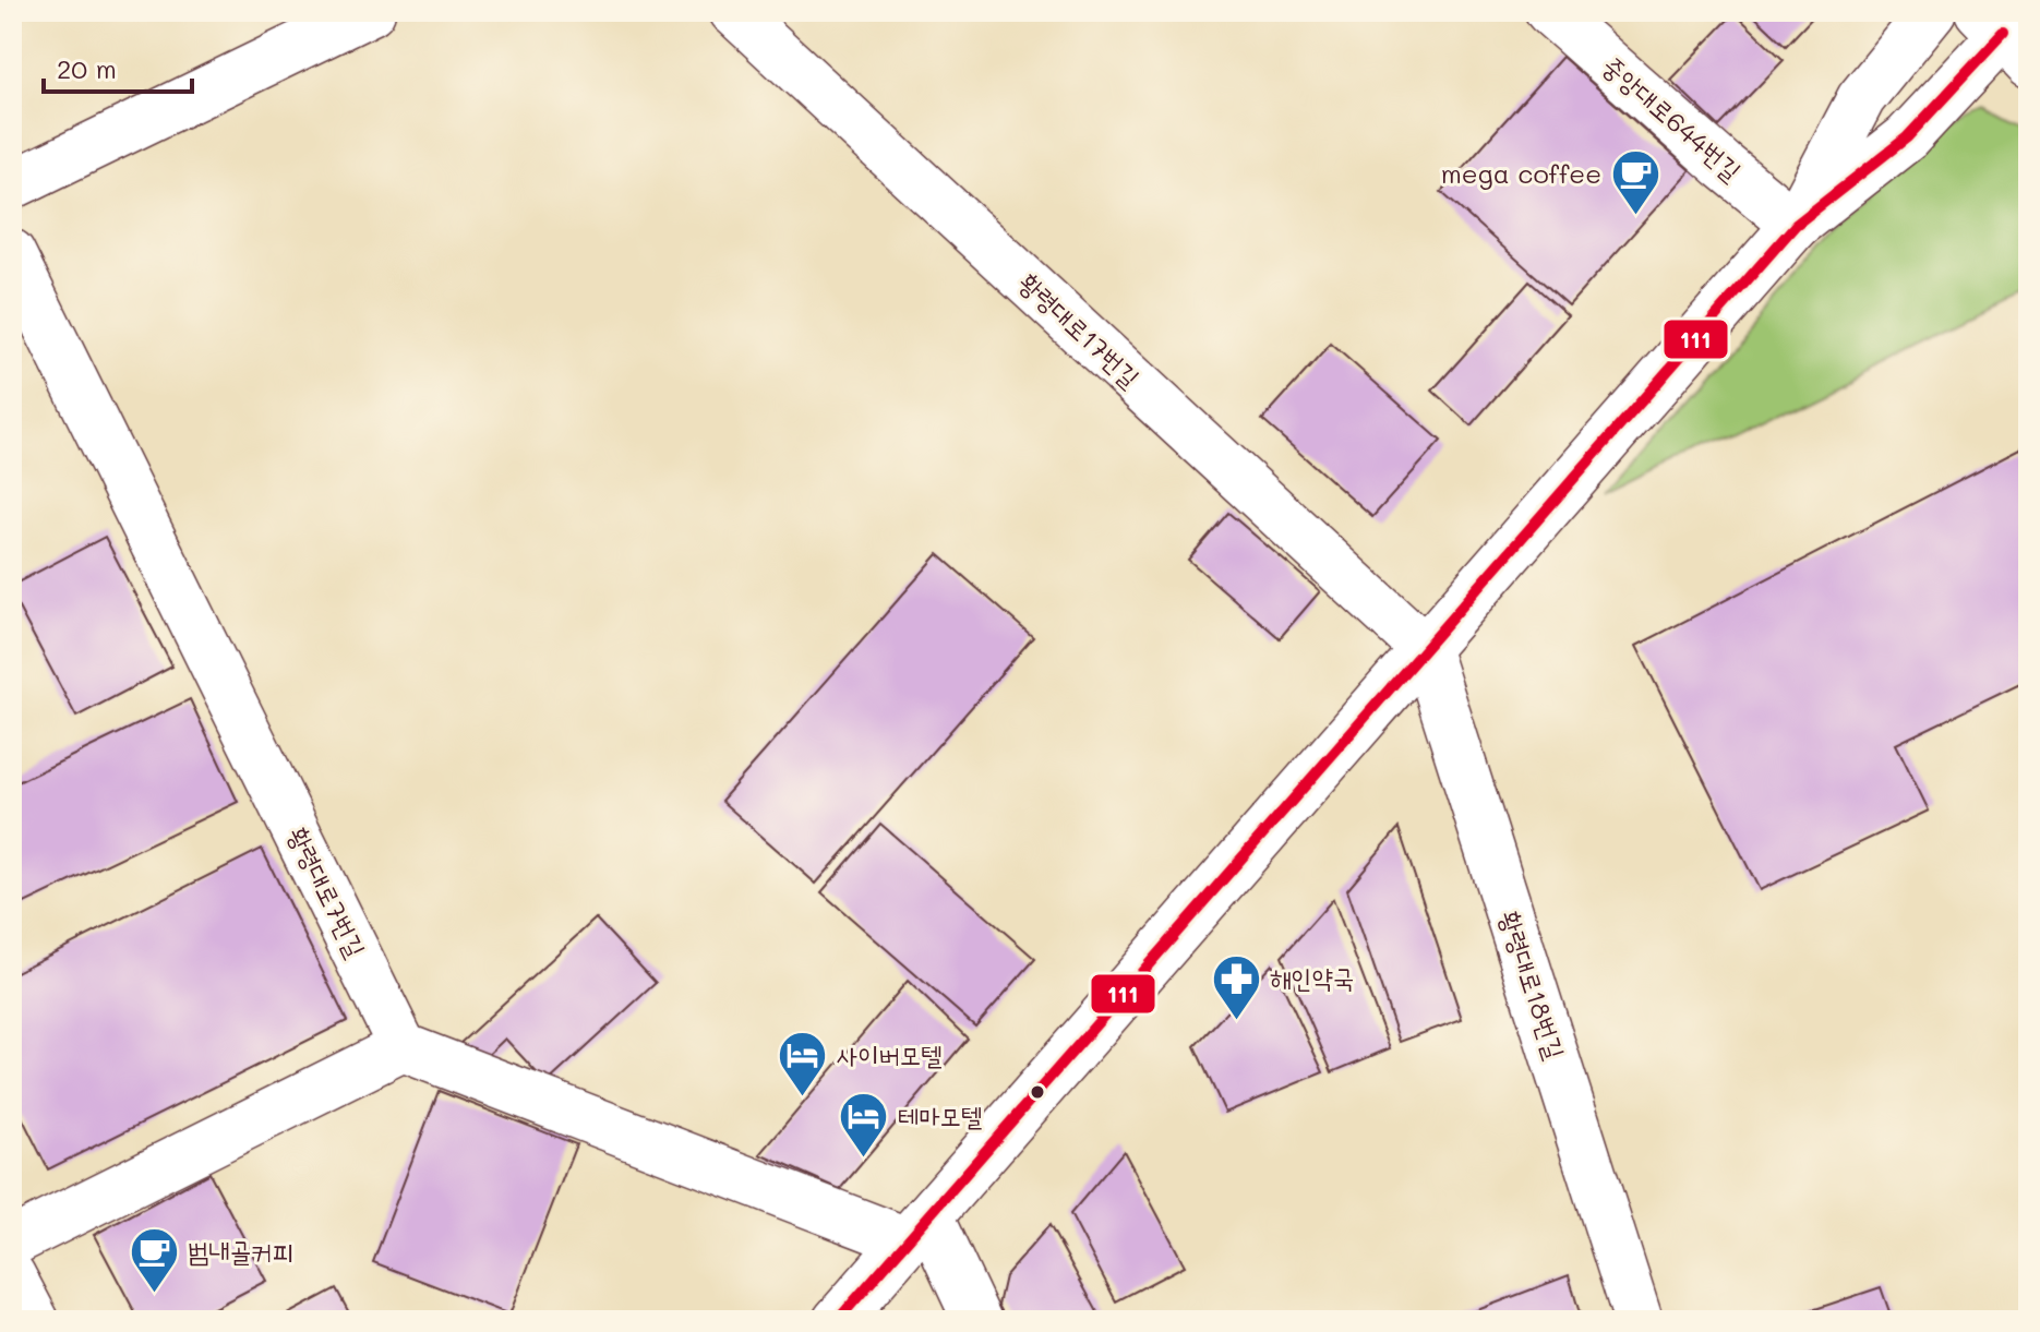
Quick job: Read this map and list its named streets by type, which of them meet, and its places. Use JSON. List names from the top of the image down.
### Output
{
  "streets": {
    "street": [
      "중앙대로644번길",
      "황령대로17번길",
      "황령대로7번길",
      "황령대로18번길"
    ]
  },
  "crossings": [
    ["황령대로17번길", "황령대로18번길"]
  ],
  "places": {
    "cafe": ["mega coffee", "범내골커피"],
    "pharmacy": ["해인약국"],
    "hotel": ["사이버모텔", "테마모텔"]
  },
  "lines": ["transit line 111"],
  "scale_bar": "20 m"
}
